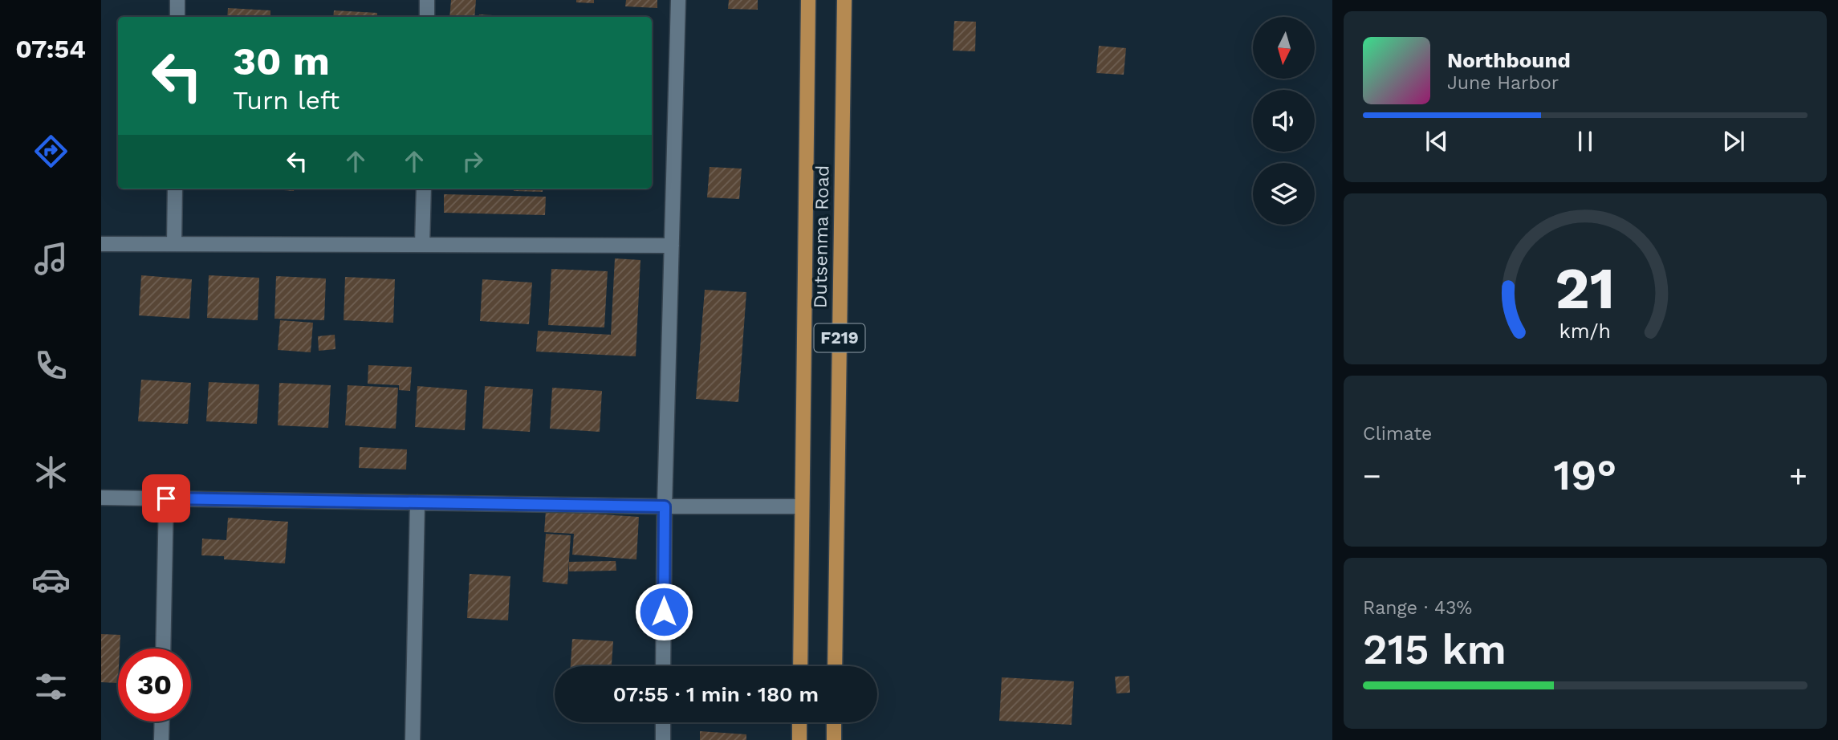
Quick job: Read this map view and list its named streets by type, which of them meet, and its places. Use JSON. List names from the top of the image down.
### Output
{
  "streets": {
    "main road": ["Dutsenma Road", "F219"]
  },
  "north": "bottom",
  "page": {
    "tabs": "07:54",
    "turn": ["30 m", "Turn left"],
    "song": ["Northbound", "June Harbor"],
    "tile": [
      "Climate",
      ["Range · 43%", "215 km"]
    ],
    "heat": ["−", "19°", "+"],
    "limit": "30",
    "trip": "07:55 · 1 min · 180 m",
    "gauge": ["21", "km/h"]
  }
}
